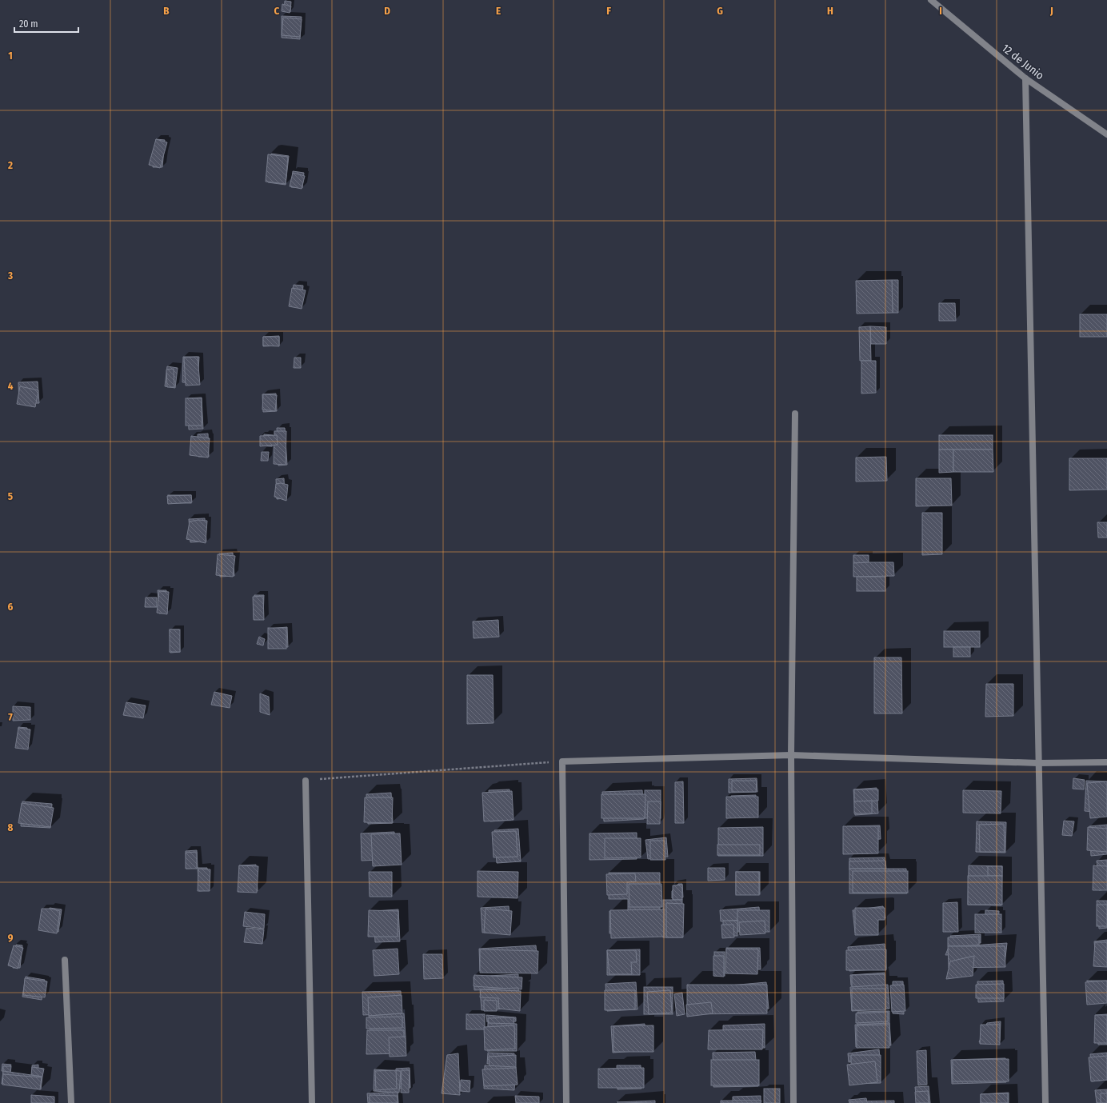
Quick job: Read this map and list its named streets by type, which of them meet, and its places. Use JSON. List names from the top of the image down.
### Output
{
  "streets": {
    "street": ["12 de Junio"]
  },
  "scale_bar": "20 m",
  "grid": {
    "columns": [
      "B",
      "C",
      "D",
      "E",
      "F",
      "G",
      "H",
      "I",
      "J"
    ],
    "rows": [
      "1",
      "2",
      "3",
      "4",
      "5",
      "6",
      "7",
      "8",
      "9"
    ]
  }
}
